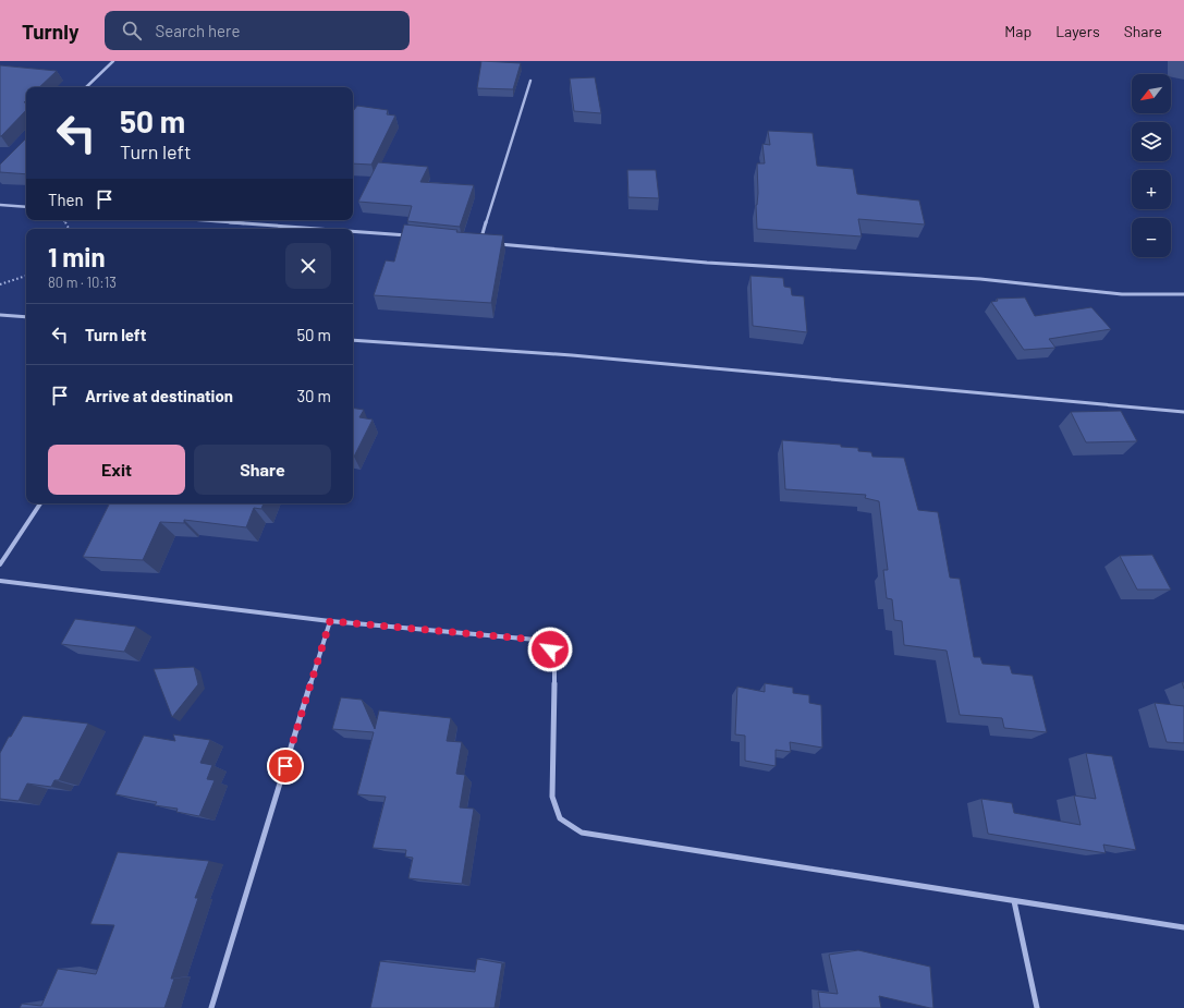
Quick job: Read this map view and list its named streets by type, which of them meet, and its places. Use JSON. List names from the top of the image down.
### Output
{
  "north": "bottom left",
  "page": {
    "header": "Turnly",
    "search": "Search here",
    "nav": ["Map", "Layers", "Share"],
    "map_buttons": ["+", "−"],
    "turn": ["50 m", "Turn left"],
    "then": "Then",
    "heading": ["1 min", "80 m · 10:13"],
    "list": [
      {
        "name": "Turn left",
        "value": "50 m"
      },
      {
        "name": "Arrive at destination",
        "value": "30 m"
      }
    ],
    "buttons": ["Exit", "Share"]
  }
}
